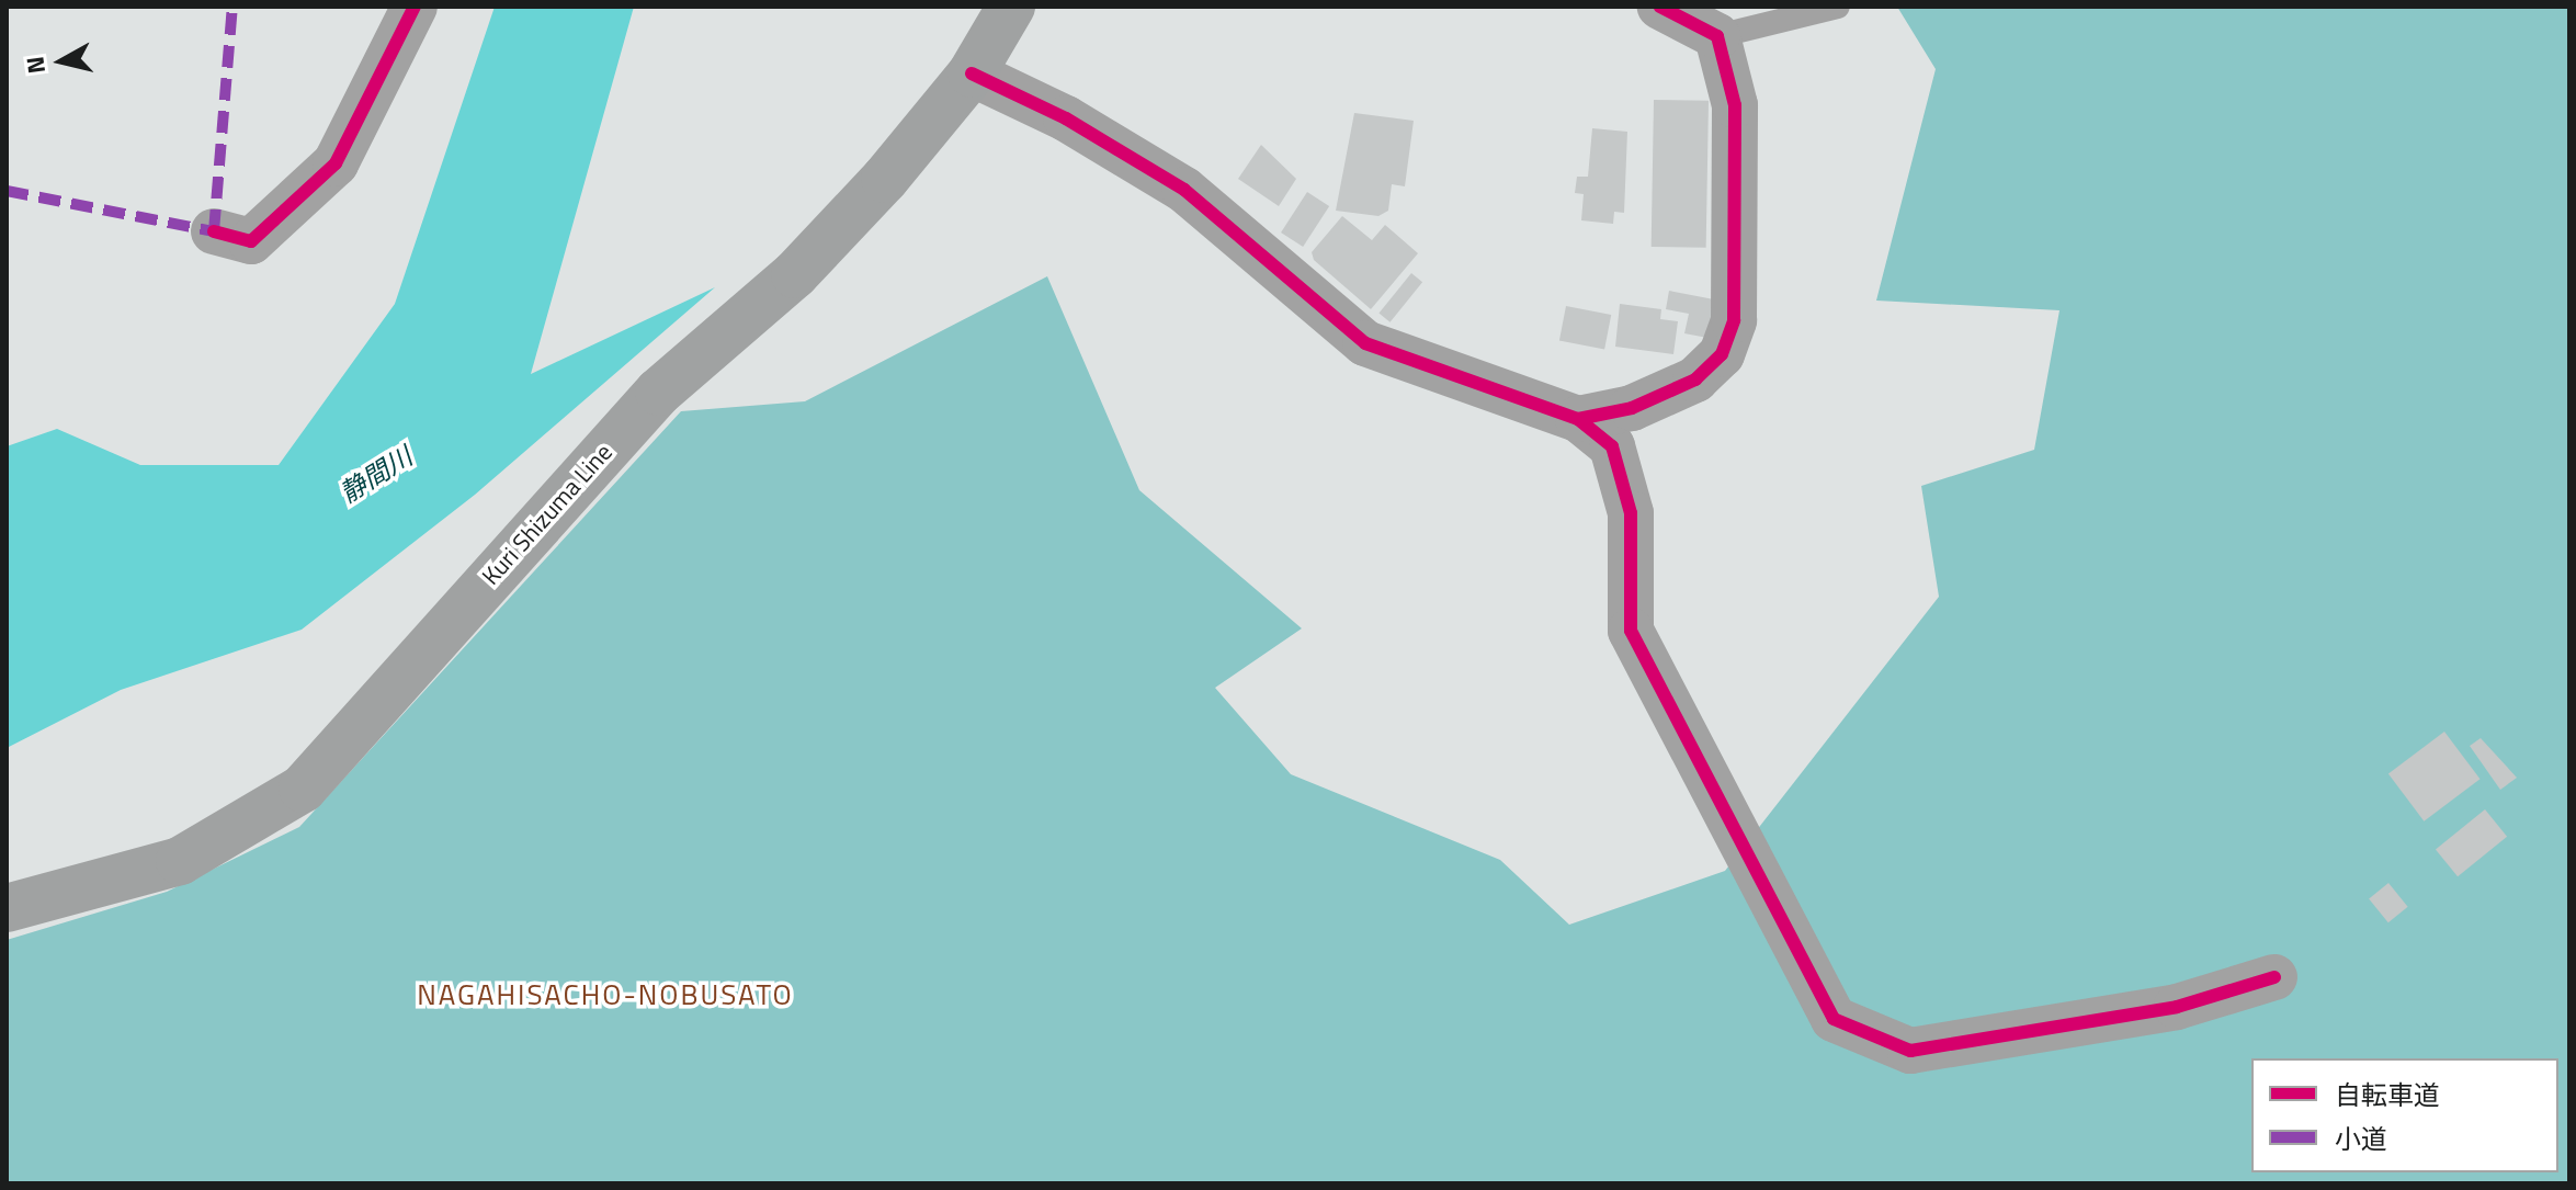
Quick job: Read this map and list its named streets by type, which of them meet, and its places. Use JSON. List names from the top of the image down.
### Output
{
  "streets": {
    "main road": ["Kuri Shizuma Line"]
  },
  "districts": ["NAGAHISACHO-NOBUSATO"],
  "water": ["静間川"],
  "legend": ["自転車道", "小道"],
  "north": "left"
}
